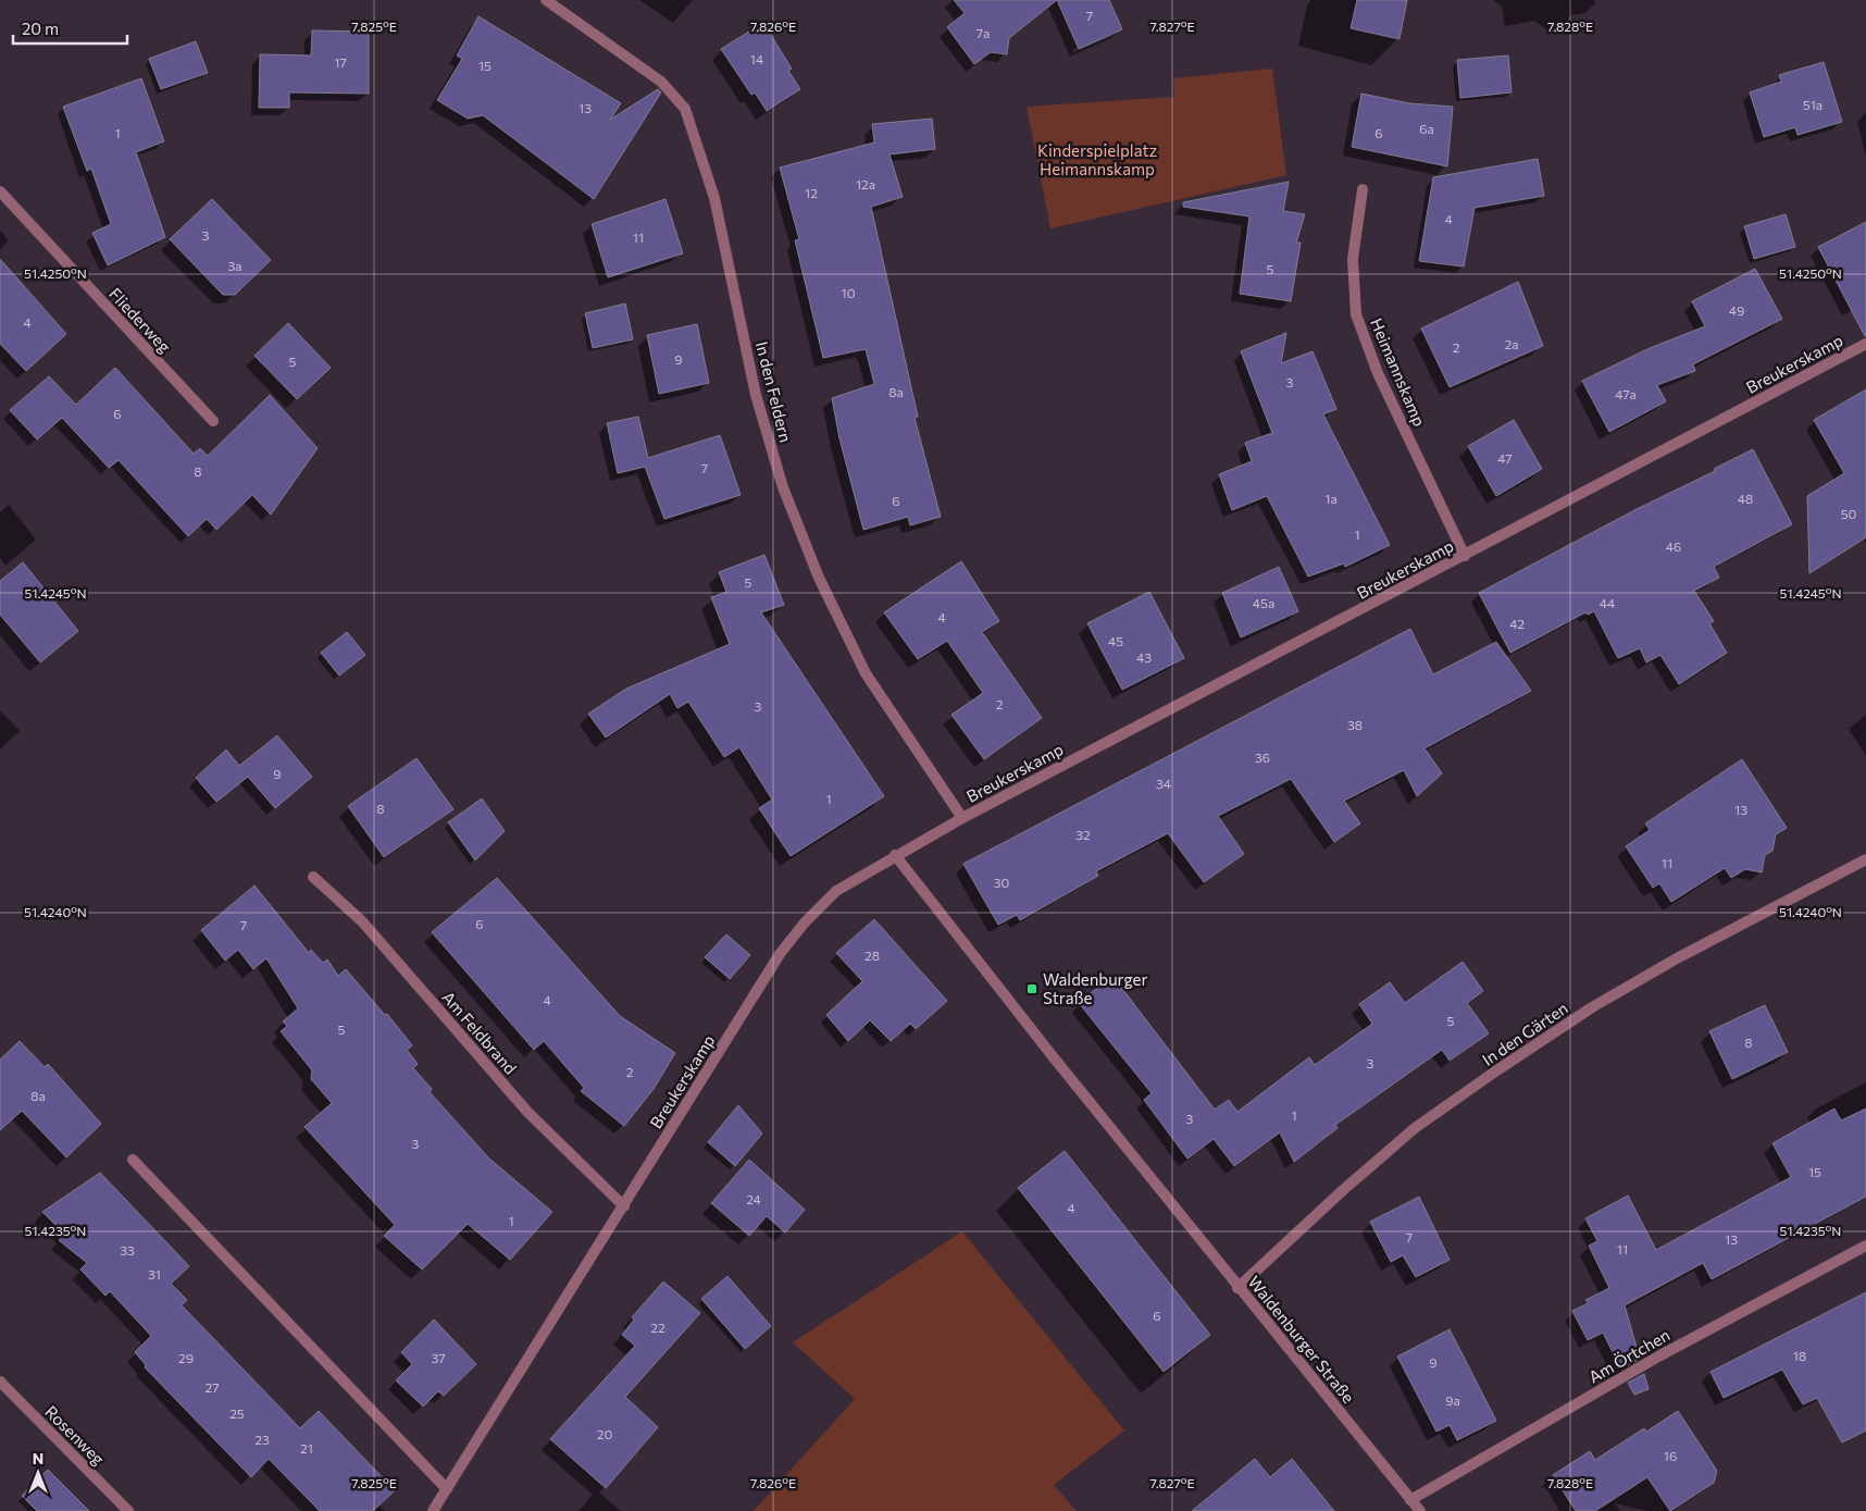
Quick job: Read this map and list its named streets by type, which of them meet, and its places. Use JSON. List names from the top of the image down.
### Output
{
  "streets": {
    "street": [
      "Fliederweg",
      "Breukerskamp",
      "Heimannskamp",
      "In den Feldern",
      "Am Feldbrand",
      "In den Gärten",
      "Waldenburger Straße",
      "Am Örtchen",
      "Rosenweg"
    ]
  },
  "crossings": [
    ["Breukerskamp", "Heimannskamp"],
    ["Breukerskamp", "In den Feldern"],
    ["Breukerskamp", "Am Feldbrand"],
    ["Breukerskamp", "Waldenburger Straße"],
    ["In den Gärten", "Waldenburger Straße"],
    ["Waldenburger Straße", "Am Örtchen"]
  ],
  "parks": ["Kinderspielplatz Heimannskamp"],
  "places": {
    "transit": ["Waldenburger Straße"]
  },
  "house_numbers": [
    "7",
    "7a",
    "14",
    "17",
    "15",
    "51a",
    "13",
    "6a",
    "1",
    "6",
    "12a",
    "12",
    "4",
    "3",
    "11",
    "3a",
    "5",
    "10",
    "49",
    "4",
    "2a",
    "2",
    "9",
    "5",
    "3",
    "8a",
    "47a",
    "6",
    "47",
    "7",
    "8",
    "1a",
    "48",
    "6",
    "50",
    "1",
    "46",
    "5",
    "45a",
    "44",
    "4",
    "42",
    "45",
    "43",
    "2",
    "3",
    "38",
    "36",
    "9",
    "34",
    "1",
    "8",
    "13",
    "32",
    "11",
    "30",
    "6",
    "7",
    "28",
    "4",
    "5",
    "5",
    "8",
    "3",
    "2",
    "8a",
    "1",
    "3",
    "3",
    "15",
    "24",
    "4",
    "1",
    "7",
    "13",
    "11",
    "33",
    "31",
    "6",
    "22",
    "18",
    "29",
    "37",
    "9",
    "27",
    "9a",
    "25",
    "20",
    "23",
    "21",
    "16"
  ],
  "scale_bar": "20 m",
  "north": "top",
  "coordinates": [
    "7.825°E",
    "7.826°E",
    "7.827°E",
    "7.828°E",
    "51.4250°N",
    "51.4245°N",
    "51.4240°N",
    "51.4235°N"
  ]
}
